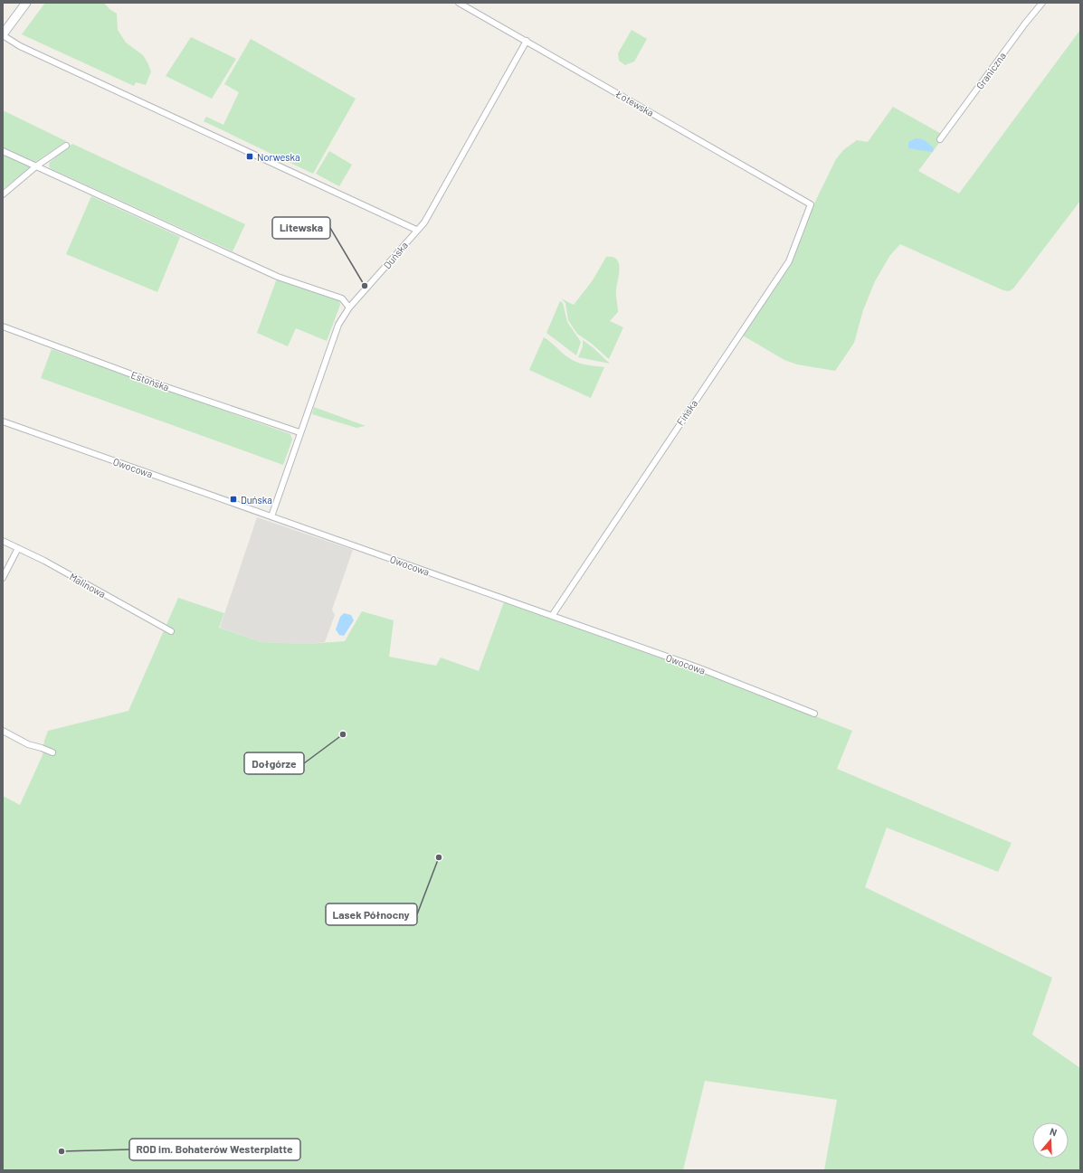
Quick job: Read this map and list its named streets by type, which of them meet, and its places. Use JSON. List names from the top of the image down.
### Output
{
  "streets": {
    "street": [
      "Graniczna",
      "Łotewska",
      "Duńska",
      "Estońska",
      "Fińska",
      "Owocowa",
      "Malinowa"
    ]
  },
  "crossings": [
    ["Łotewska", "Duńska"],
    ["Łotewska", "Fińska"],
    ["Duńska", "Estońska"],
    ["Duńska", "Owocowa"],
    ["Fińska", "Owocowa"]
  ],
  "places": {
    "transit": ["Norweska", "Duńska"],
    "other": [
      "Litewska",
      "Dołgórze",
      "Lasek Północny",
      "ROD im. Bohaterów Westerplatte"
    ]
  },
  "north": "top"
}
